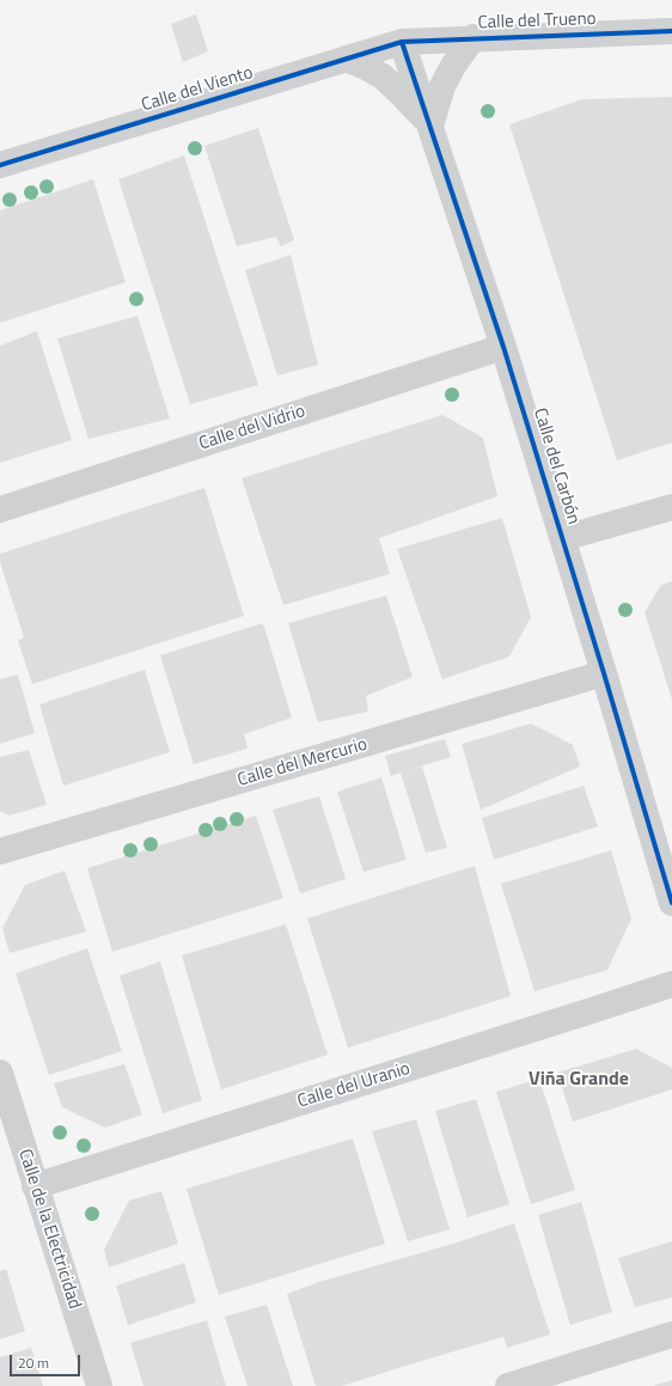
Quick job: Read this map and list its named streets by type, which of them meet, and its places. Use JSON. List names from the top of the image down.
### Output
{
  "streets": {
    "street": [
      "Calle del Trueno",
      "Calle del Viento",
      "Calle del Vidrio",
      "Calle del Carbón",
      "Calle del Mercurio",
      "Calle del Uranio",
      "Calle de la Electricidad"
    ]
  },
  "crossings": [
    ["Calle del Trueno", "Calle del Viento"],
    ["Calle del Trueno", "Calle del Carbón"],
    ["Calle del Viento", "Calle del Carbón"],
    ["Calle del Vidrio", "Calle del Carbón"],
    ["Calle del Carbón", "Calle del Mercurio"],
    ["Calle del Uranio", "Calle de la Electricidad"]
  ],
  "districts": ["Viña Grande"],
  "scale_bar": "20 m"
}
